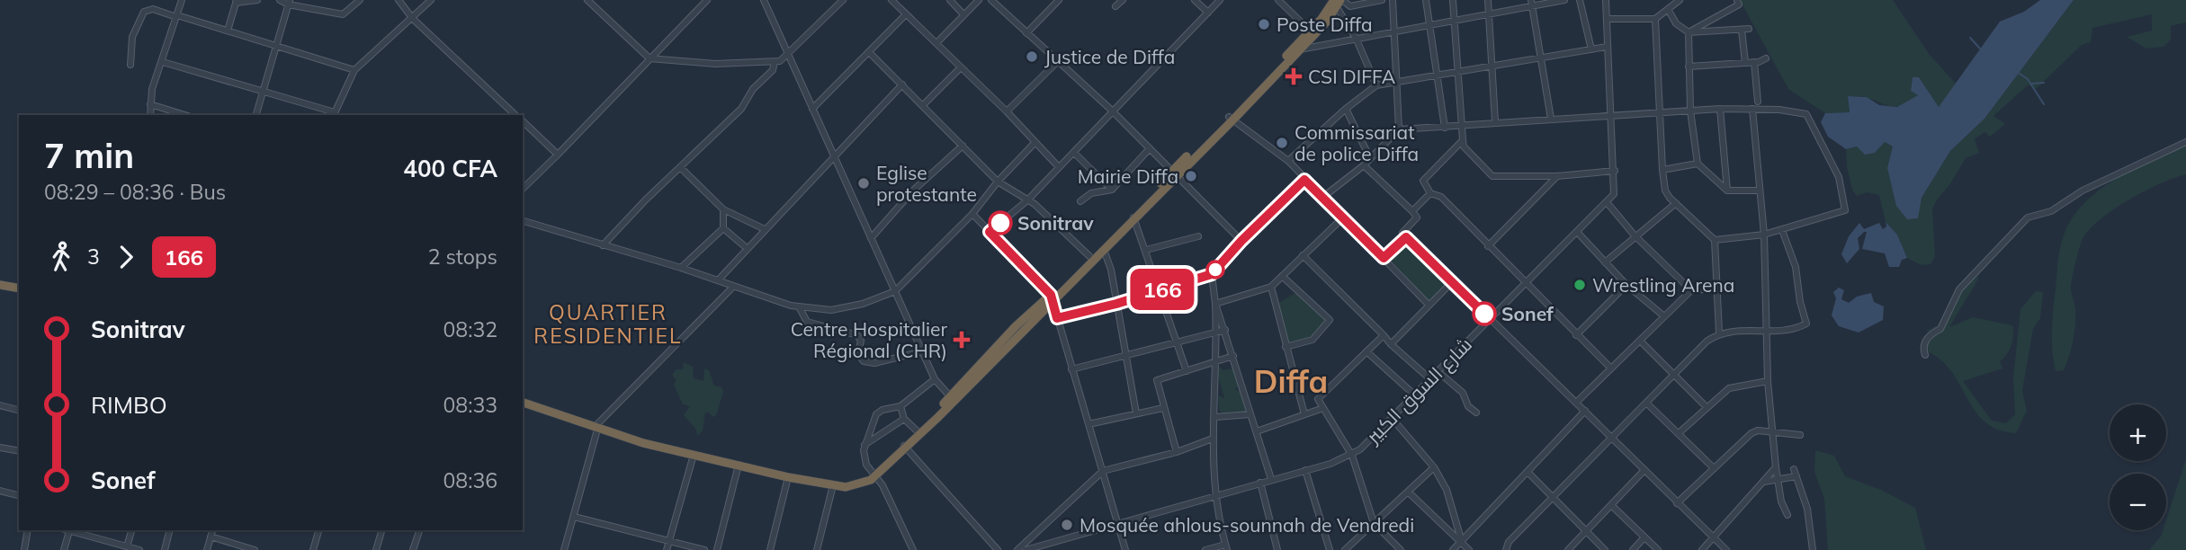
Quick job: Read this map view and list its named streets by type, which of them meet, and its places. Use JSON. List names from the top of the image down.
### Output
{
  "streets": {
    "street": ["شارع السوق الكبير"]
  },
  "districts": ["QUARTIER RESIDENTIEL", "Diffa"],
  "places": {
    "other": [
      "Poste Diffa",
      "Justice de Diffa",
      "Commissariat de police Diffa",
      "Mairie Diffa",
      "Eglise protestante",
      "Sonitrav",
      "Wrestling Arena",
      "Sonef",
      "Mosquée ahlous-sounnah de Vendredi"
    ],
    "health": ["CSI DIFFA", "Centre Hospitalier Régional (CHR)"]
  },
  "lines": ["bus line 166"],
  "page": {
    "on_map": "166",
    "heading": ["7 min", "08:29 – 08:36 · Bus", "400 CFA"],
    "legs": ["3", "166", "2 stops"],
    "list": [
      {
        "name": "Sonitrav",
        "value": "08:32"
      },
      {
        "name": "RIMBO",
        "value": "08:33"
      },
      {
        "name": "Sonef",
        "value": "08:36"
      }
    ],
    "map_buttons": ["+", "−"]
  }
}
